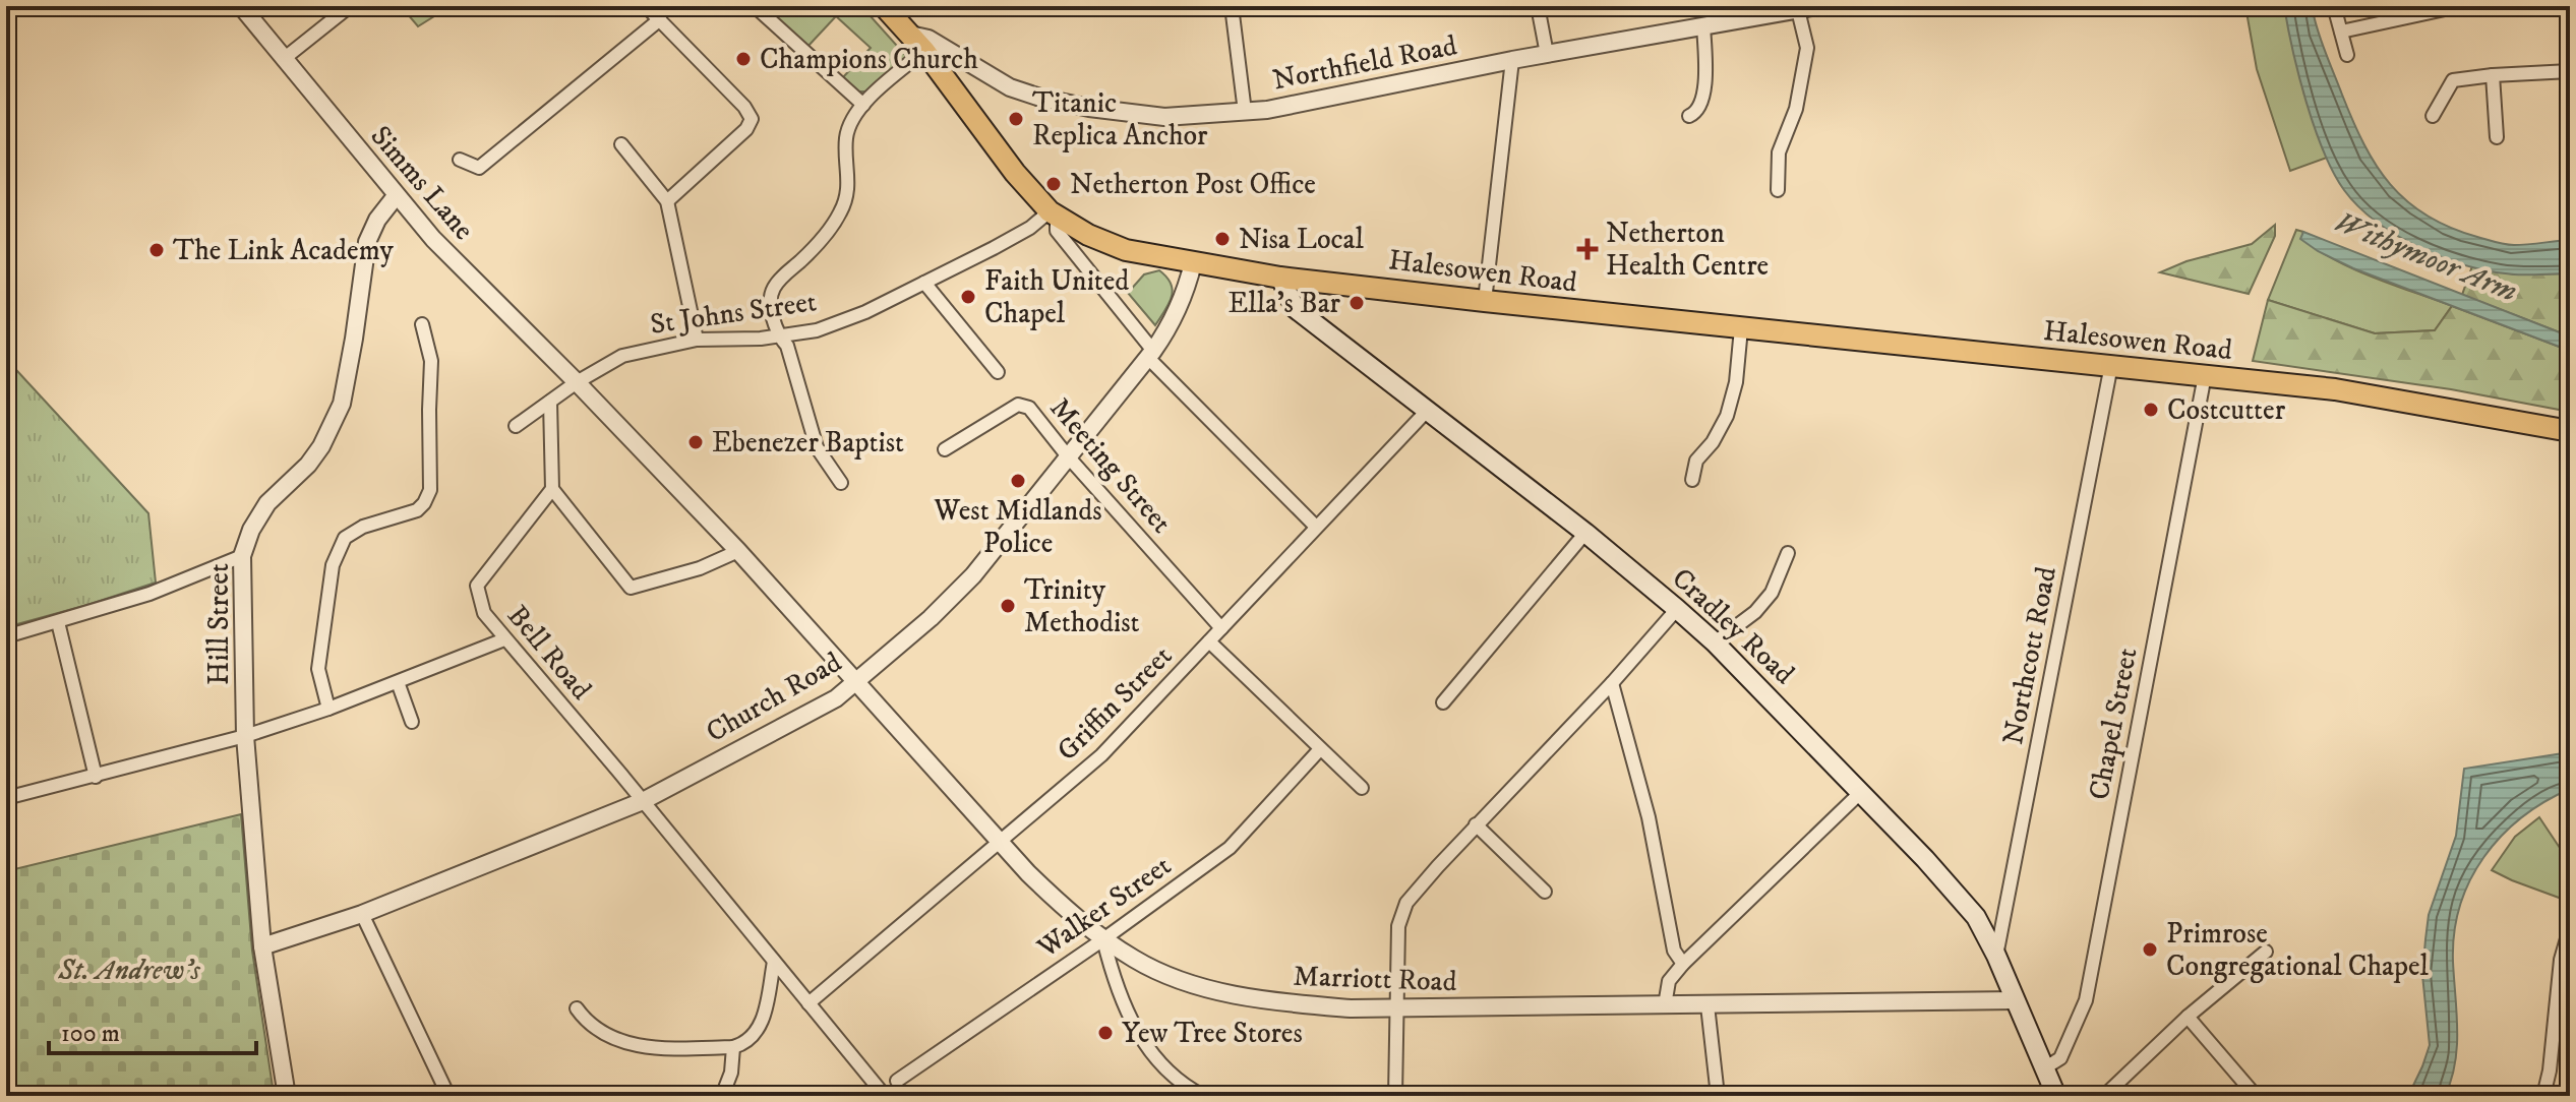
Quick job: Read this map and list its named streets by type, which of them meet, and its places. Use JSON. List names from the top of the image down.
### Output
{
  "streets": {
    "main road": ["Halesowen Road", "Cradley Road"],
    "street": [
      "Northfield Road",
      "Simms Lane",
      "St Johns Street",
      "Meeting Street",
      "Hill Street",
      "Bell Road",
      "Northcott Road",
      "Church Road",
      "Griffin Street",
      "Chapel Street",
      "Walker Street",
      "Marriott Road"
    ]
  },
  "crossings": [
    ["Northfield Road", "Halesowen Road"],
    ["Simms Lane", "St Johns Street"],
    ["Simms Lane", "Hill Street"],
    ["Simms Lane", "Marriott Road"],
    ["Halesowen Road", "St Johns Street"],
    ["Halesowen Road", "Cradley Road"],
    ["Halesowen Road", "Northcott Road"],
    ["Halesowen Road", "Church Road"],
    ["Halesowen Road", "Chapel Street"],
    ["Meeting Street", "Church Road"],
    ["Meeting Street", "Griffin Street"],
    ["Hill Street", "Church Road"],
    ["Cradley Road", "Northcott Road"],
    ["Cradley Road", "Griffin Street"],
    ["Cradley Road", "Chapel Street"],
    ["Cradley Road", "Marriott Road"],
    ["Bell Road", "Church Road"],
    ["Bell Road", "Griffin Street"],
    ["Church Road", "Marriott Road"],
    ["Griffin Street", "Marriott Road"],
    ["Walker Street", "Marriott Road"]
  ],
  "water": ["Withymoor Arm"],
  "parks": ["St. Andrew's"],
  "places": {
    "other": [
      "Champions Church",
      "Titanic Replica Anchor",
      "Netherton Post Office",
      "Nisa Local",
      "The Link Academy",
      "Faith United Chapel",
      "Ella's Bar",
      "Costcutter",
      "Ebenezer Baptist",
      "West Midlands Police",
      "Trinity Methodist",
      "Primrose Congregational Chapel",
      "Yew Tree Stores"
    ],
    "health": ["Netherton Health Centre"]
  },
  "scale_bar": "100 m"
}
